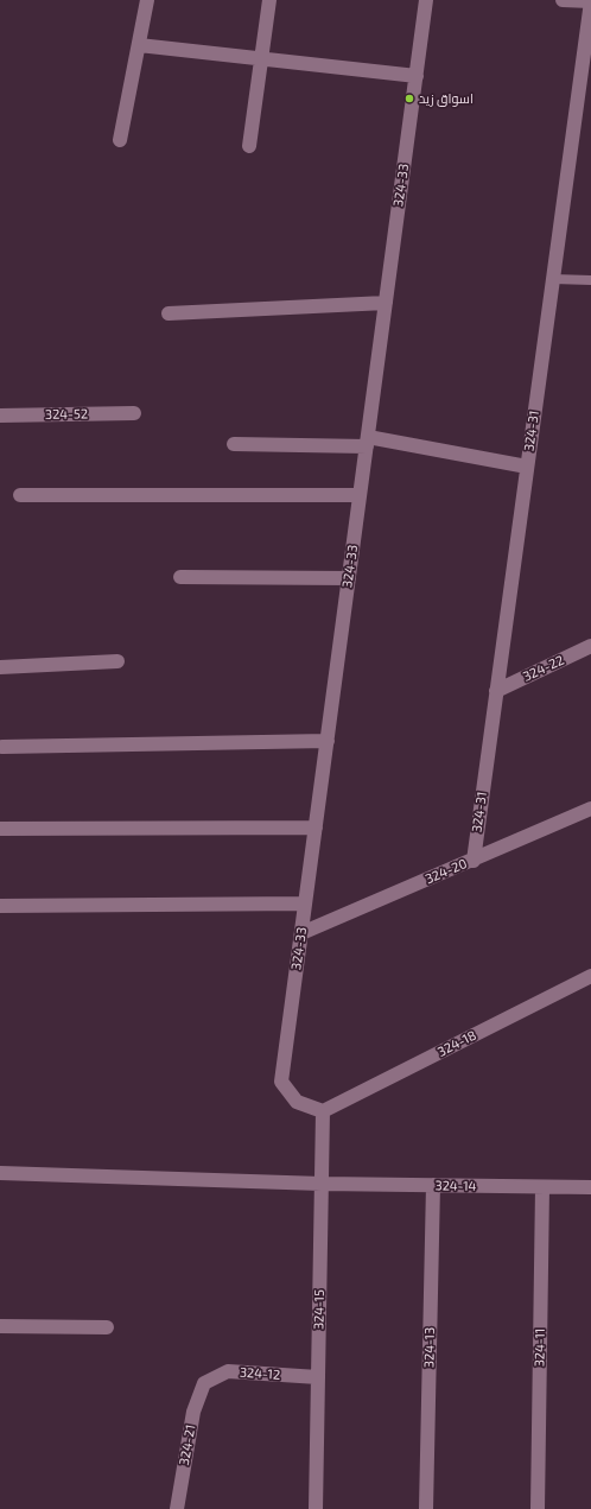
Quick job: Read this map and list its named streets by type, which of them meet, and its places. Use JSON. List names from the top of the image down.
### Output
{
  "streets": {
    "street": [
      "324-33",
      "324-52",
      "324-31",
      "324-22",
      "324-20",
      "324-18",
      "324-14",
      "324-15",
      "324-13",
      "324-11",
      "324-12",
      "324-21"
    ]
  },
  "crossings": [
    ["324-33", "324-20"],
    ["324-33", "324-18"],
    ["324-33", "324-15"],
    ["324-31", "324-22"],
    ["324-31", "324-20"],
    ["324-18", "324-15"],
    ["324-14", "324-15"],
    ["324-14", "324-13"],
    ["324-14", "324-11"],
    ["324-15", "324-12"],
    ["324-12", "324-21"]
  ],
  "places": ["اسواق زيد"]
}
